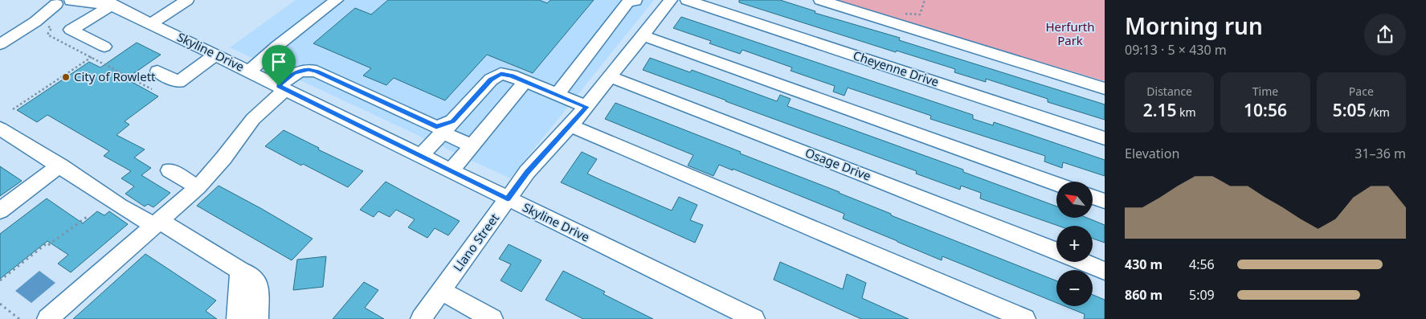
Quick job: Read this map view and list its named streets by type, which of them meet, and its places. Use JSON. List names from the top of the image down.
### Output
{
  "streets": {
    "street": [
      "Skyline Drive",
      "Cheyenne Drive",
      "Osage Drive",
      "Llano Street"
    ]
  },
  "crossings": [
    ["Skyline Drive", "Llano Street"],
    ["Osage Drive", "Llano Street"]
  ],
  "parks": ["Herfurth Park"],
  "places": ["City of Rowlett"],
  "north": "top left",
  "page": {
    "heading": ["Morning run", "09:13 · 5 × 430 m"],
    "stats": [
      ["Distance", "2.15 km"],
      ["Time", "10:56"],
      ["Pace", "5:05 /km"]
    ],
    "chart": ["Elevation", "31–36 m"],
    "map_buttons": ["+", "−"],
    "list": [
      {
        "name": "430 m",
        "note": "4:56"
      },
      {
        "name": "860 m",
        "note": "5:09"
      }
    ]
  }
}
